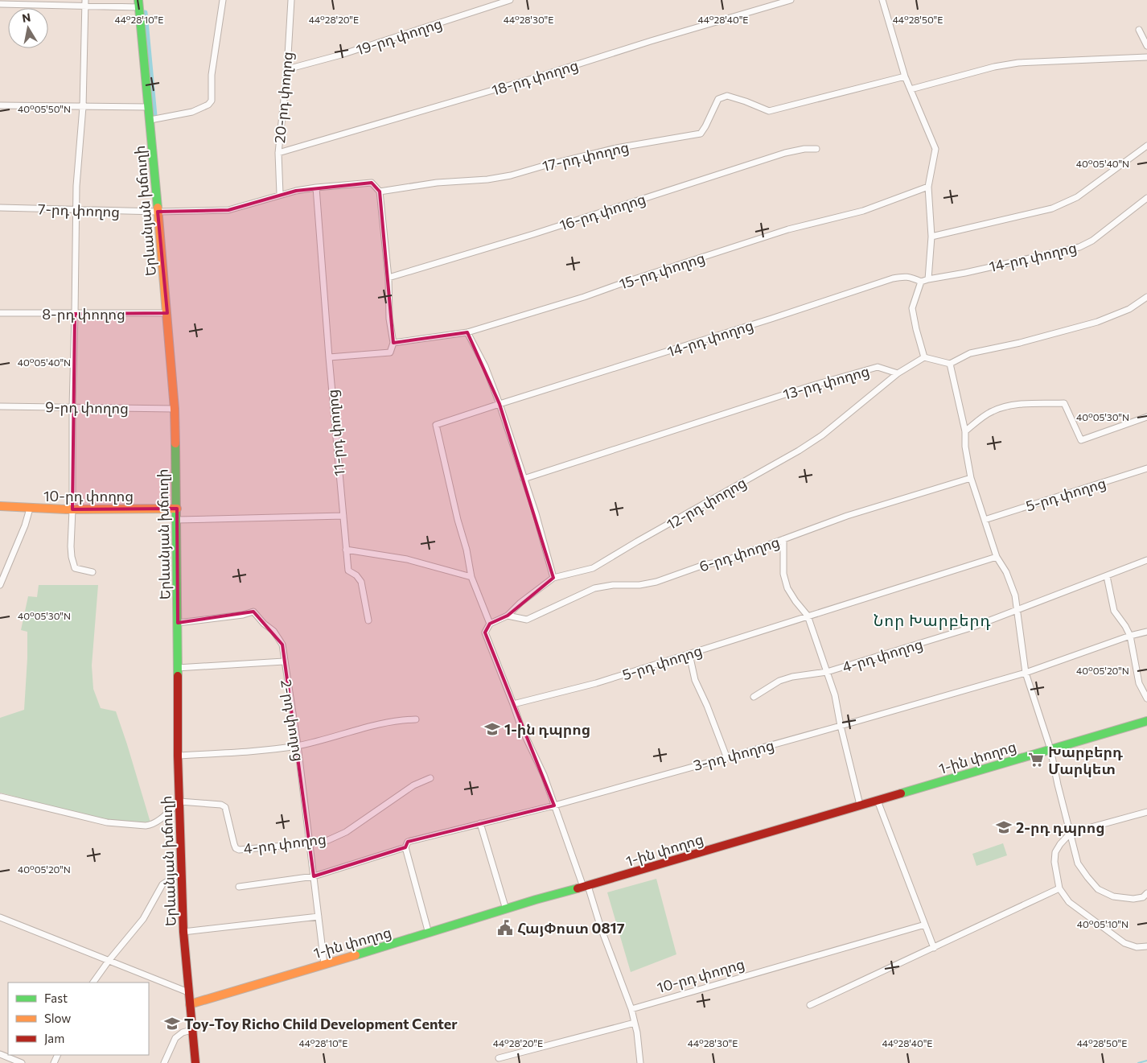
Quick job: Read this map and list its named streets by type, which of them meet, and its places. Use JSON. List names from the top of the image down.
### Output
{
  "streets": {
    "main road": ["Երևանյան խճուղի", "10-րդ փողոց", "1-ին փողոց"],
    "street": [
      "19-րդ փողոց",
      "18-րդ փողոց",
      "20-րդ փողոց",
      "17-րդ փողոց",
      "7-րդ փողոց",
      "16-րդ փողոց",
      "14-րդ փողոց",
      "15-րդ փողոց",
      "8-րդ փողոց",
      "13-րդ փողոց",
      "9-րդ փողոց",
      "11-րդ փողոց",
      "5-րդ փողոց",
      "12-րդ փողոց",
      "6-րդ փողոց",
      "4-րդ փողոց",
      "2-րդ փողոց",
      "3-րդ փողոց"
    ]
  },
  "crossings": [
    ["19-րդ փողոց", "20-րդ փողոց"],
    ["18-րդ փողոց", "20-րդ փողոց"],
    ["7-րդ փողոց", "Երևանյան խճուղի"],
    ["Երևանյան խճուղի", "8-րդ փողոց"],
    ["Երևանյան խճուղի", "9-րդ փողոց"],
    ["Երևանյան խճուղի", "10-րդ փողոց"],
    ["Երևանյան խճուղի", "4-րդ փողոց"],
    ["Երևանյան խճուղի", "2-րդ փողոց"],
    ["Երևանյան խճուղի", "1-ին փողոց"],
    ["13-րդ փողոց", "12-րդ փողոց"],
    ["12-րդ փողոց", "6-րդ փողոց"],
    ["4-րդ փողոց", "2-րդ փողոց"],
    ["2-րդ փողոց", "1-ին փողոց"]
  ],
  "districts": ["Նոր Խարբերդ"],
  "places": {
    "school or university": ["1-ին դպրոց", "2-րդ դպրոց", "Toy-Toy Richo Child Development Center"],
    "supermarket": ["Խարբերդ Մարկետ"],
    "public building": ["ՀայՓոստ 0817"]
  },
  "legend": ["Fast", "Slow", "Jam"],
  "north": "top",
  "coordinates": [
    "44°28'10\"E",
    "44°28'20\"E",
    "44°28'30\"E",
    "44°28'40\"E",
    "44°28'50\"E",
    "40°05'50\"N",
    "40°05'40\"N",
    "40°05'30\"N",
    "40°05'20\"N",
    "40°05'10\"N"
  ]
}
